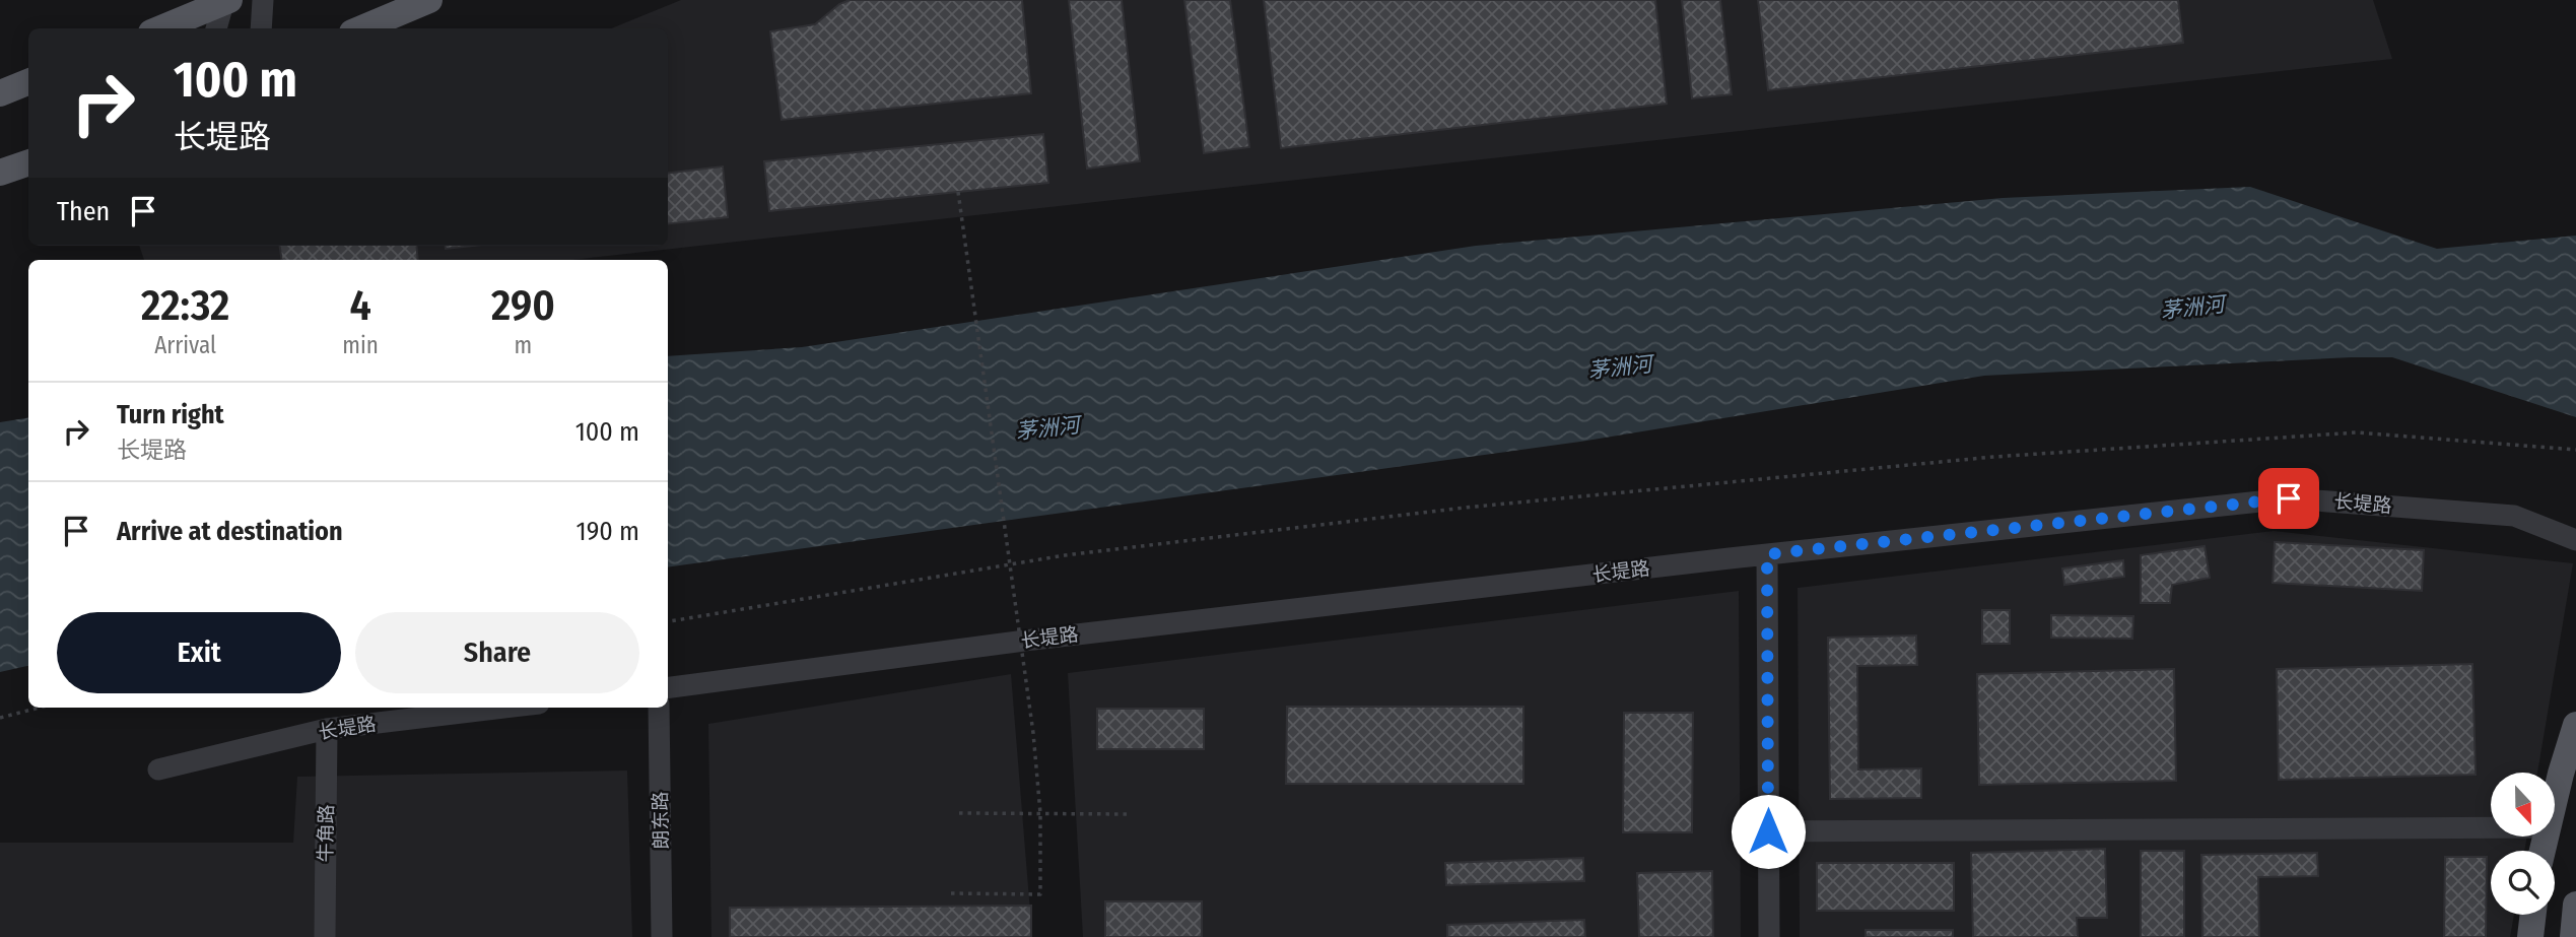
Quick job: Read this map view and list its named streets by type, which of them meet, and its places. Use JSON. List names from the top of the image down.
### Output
{
  "streets": {
    "street": ["长堤路", "朗东路", "牛角路"]
  },
  "crossings": [
    ["长堤路", "牛角路"]
  ],
  "water": ["茅洲河"],
  "north": "bottom",
  "page": {
    "turn": ["100 m", "长堤路"],
    "then": "Then",
    "eta": [
      "22:32",
      "Arrival",
      "4",
      "min",
      "290",
      "m"
    ],
    "list": [
      {
        "name": "Turn right",
        "note": "长堤路",
        "value": "100 m"
      },
      {
        "name": "Arrive at destination",
        "value": "190 m"
      }
    ],
    "buttons": ["Exit", "Share"]
  }
}
